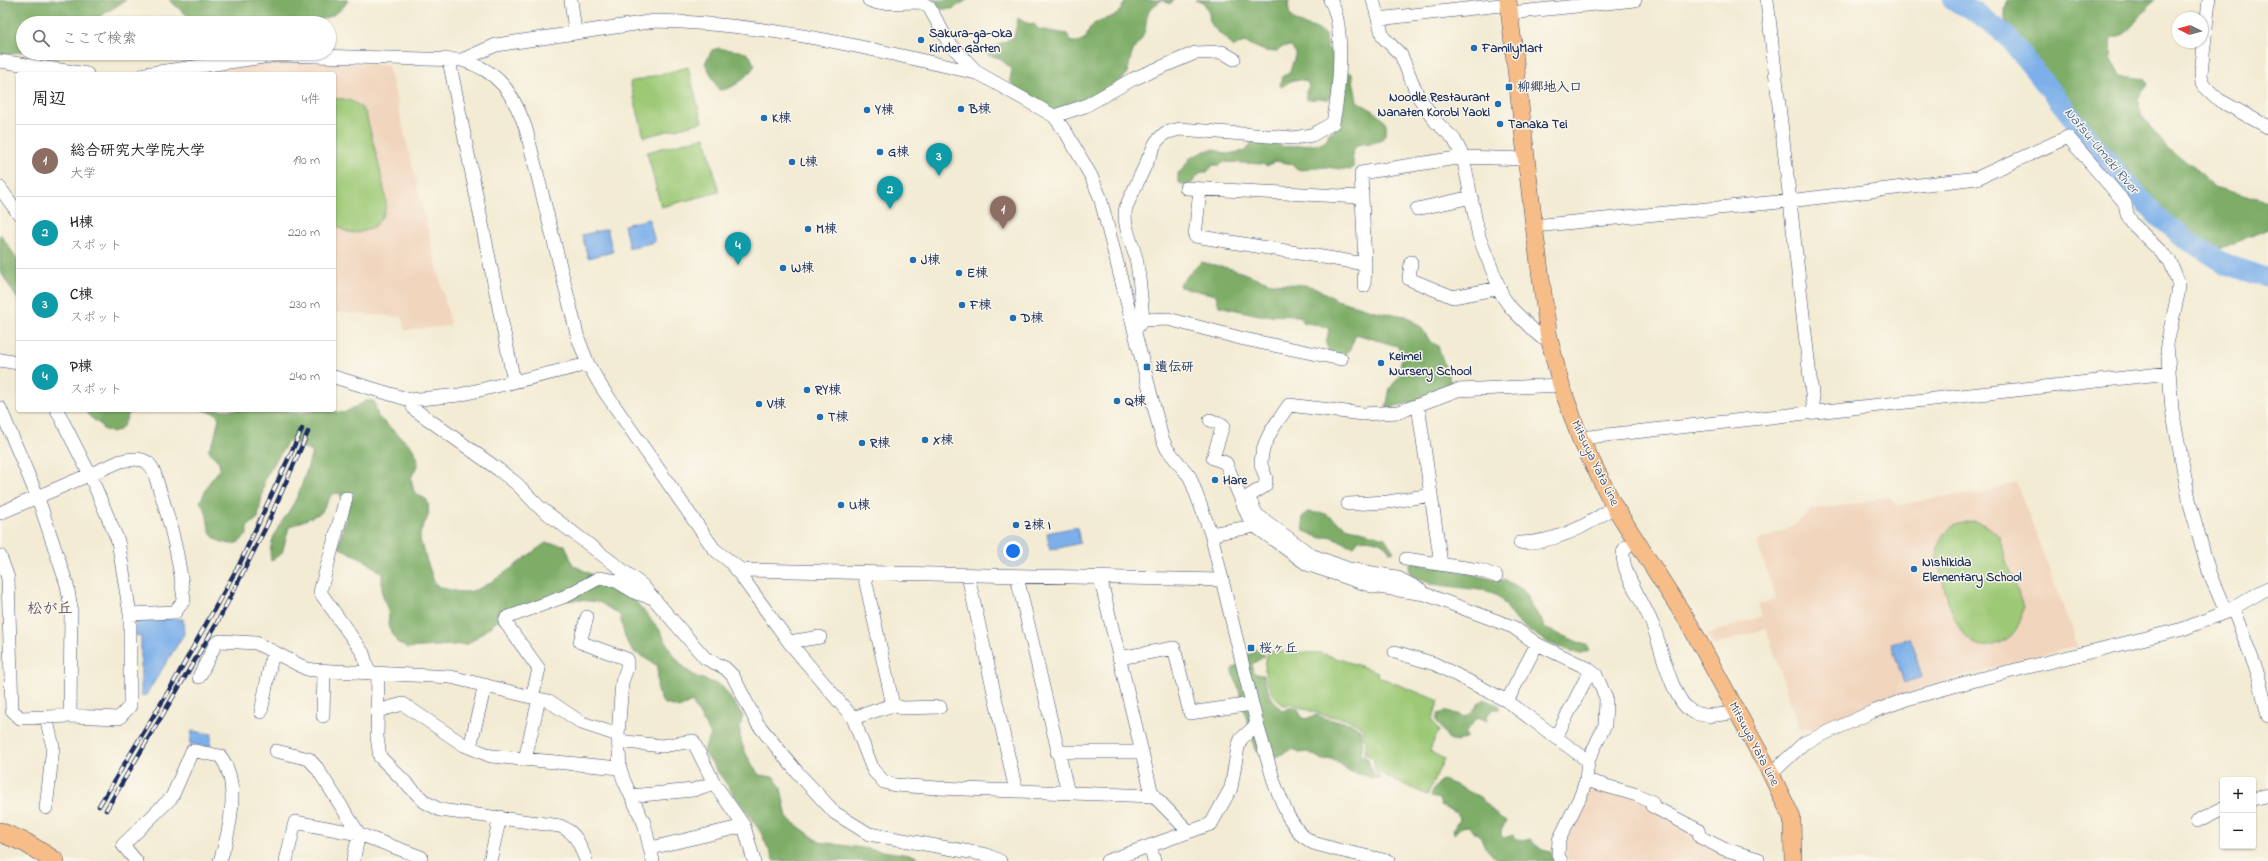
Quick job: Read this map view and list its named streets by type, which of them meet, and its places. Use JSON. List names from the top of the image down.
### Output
{
  "streets": {
    "main road": ["Mitsuya Yata Line"]
  },
  "districts": ["松が丘"],
  "water": ["Natsu-Umeki River"],
  "places": {
    "other": [
      "Sakura-ga-Oka Kinder Garten",
      "FamilyMart",
      "Noodle Restaurant Nanaten Korobi Yaoki",
      "B棟",
      "Y棟",
      "K棟",
      "Tanaka Tei",
      "G棟",
      "L棟",
      "M棟",
      "J棟",
      "W棟",
      "E棟",
      "F棟",
      "D棟",
      "Keimei Nursery School",
      "RY棟",
      "Q棟",
      "V棟",
      "T棟",
      "X棟",
      "R棟",
      "Hare",
      "U棟",
      "Z棟 I",
      "NIshikida Elementary School"
    ],
    "transit": ["柳郷地入口", "遺伝研", "桜ヶ丘"]
  },
  "north": "left",
  "page": {
    "search": "ここで検索",
    "heading": ["周辺", "4件"],
    "list": [
      {
        "mark": "1",
        "name": "総合研究大学院大学",
        "note": "大学",
        "value": "190 m"
      },
      {
        "mark": "2",
        "name": "H棟",
        "note": "スポット",
        "value": "220 m"
      },
      {
        "mark": "3",
        "name": "C棟",
        "note": "スポット",
        "value": "230 m"
      },
      {
        "mark": "4",
        "name": "P棟",
        "note": "スポット",
        "value": "240 m"
      }
    ],
    "pins": [
      "3",
      "2",
      "1",
      "4"
    ],
    "map_buttons": ["+", "−"]
  }
}
